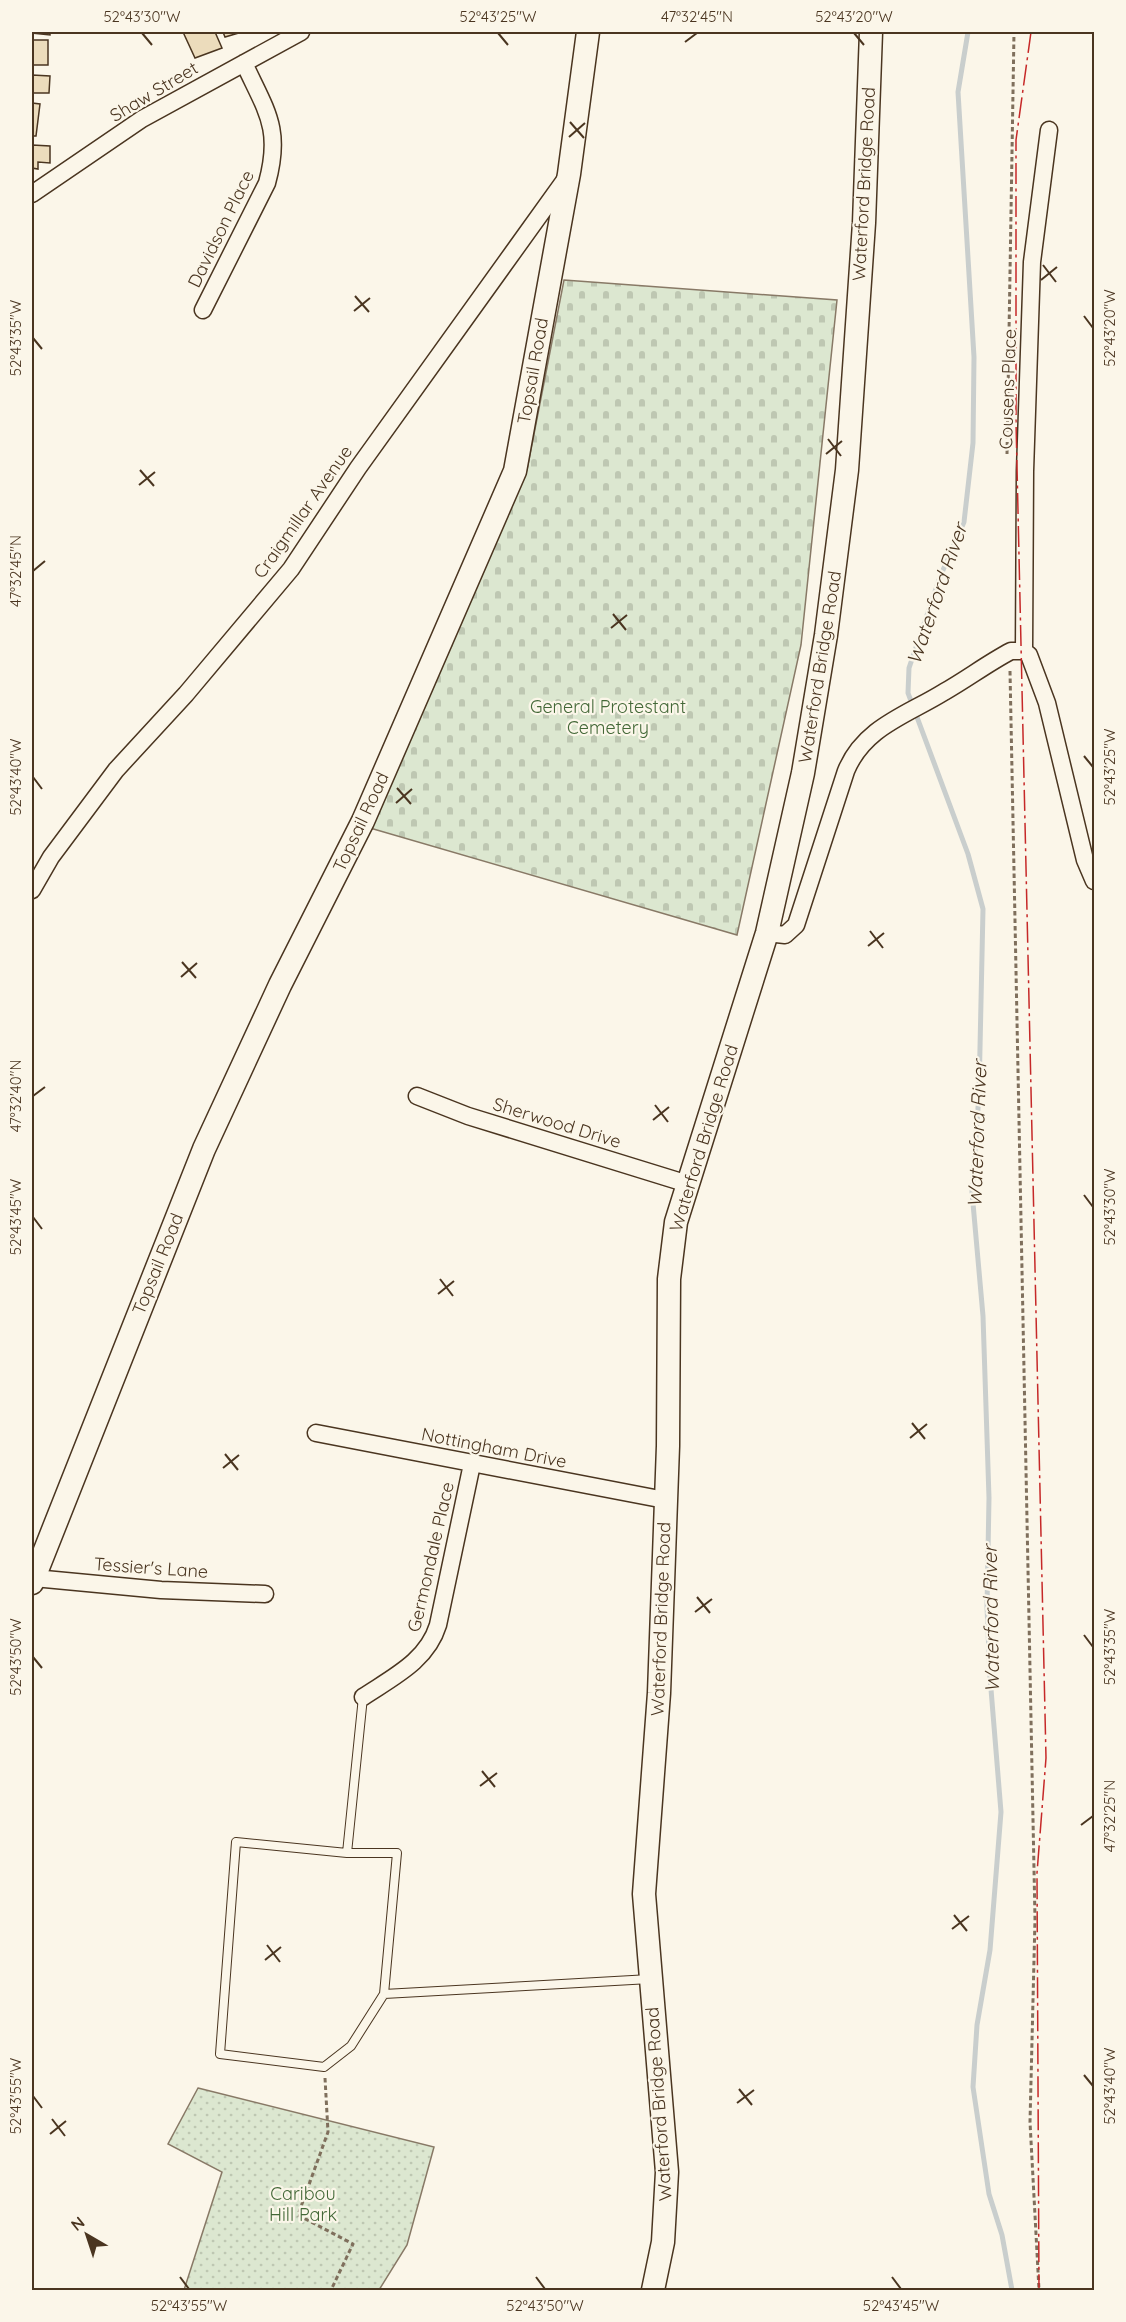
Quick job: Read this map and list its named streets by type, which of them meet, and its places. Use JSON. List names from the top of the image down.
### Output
{
  "streets": {
    "main road": ["Waterford Bridge Road", "Topsail Road"],
    "street": [
      "Shaw Street",
      "Davidson Place",
      "Cousens Place",
      "Craigmillar Avenue",
      "Sherwood Drive",
      "Nottingham Drive",
      "Germondale Place",
      "Tessier's Lane"
    ]
  },
  "crossings": [
    ["Shaw Street", "Davidson Place"],
    ["Waterford Bridge Road", "Sherwood Drive"],
    ["Waterford Bridge Road", "Nottingham Drive"],
    ["Topsail Road", "Craigmillar Avenue"],
    ["Topsail Road", "Tessier's Lane"],
    ["Nottingham Drive", "Germondale Place"]
  ],
  "water": ["Waterford River"],
  "parks": ["General Protestant Cemetery", "Caribou Hill Park"],
  "north": "top left",
  "coordinates": [
    "52°43'30\"W",
    "52°43'25\"W",
    "47°32'45\"N",
    "52°43'20\"W",
    "52°43'35\"W",
    "52°43'40\"W",
    "47°32'40\"N",
    "52°43'45\"W",
    "52°43'50\"W",
    "47°32'25\"N",
    "52°43'55\"W"
  ]
}
